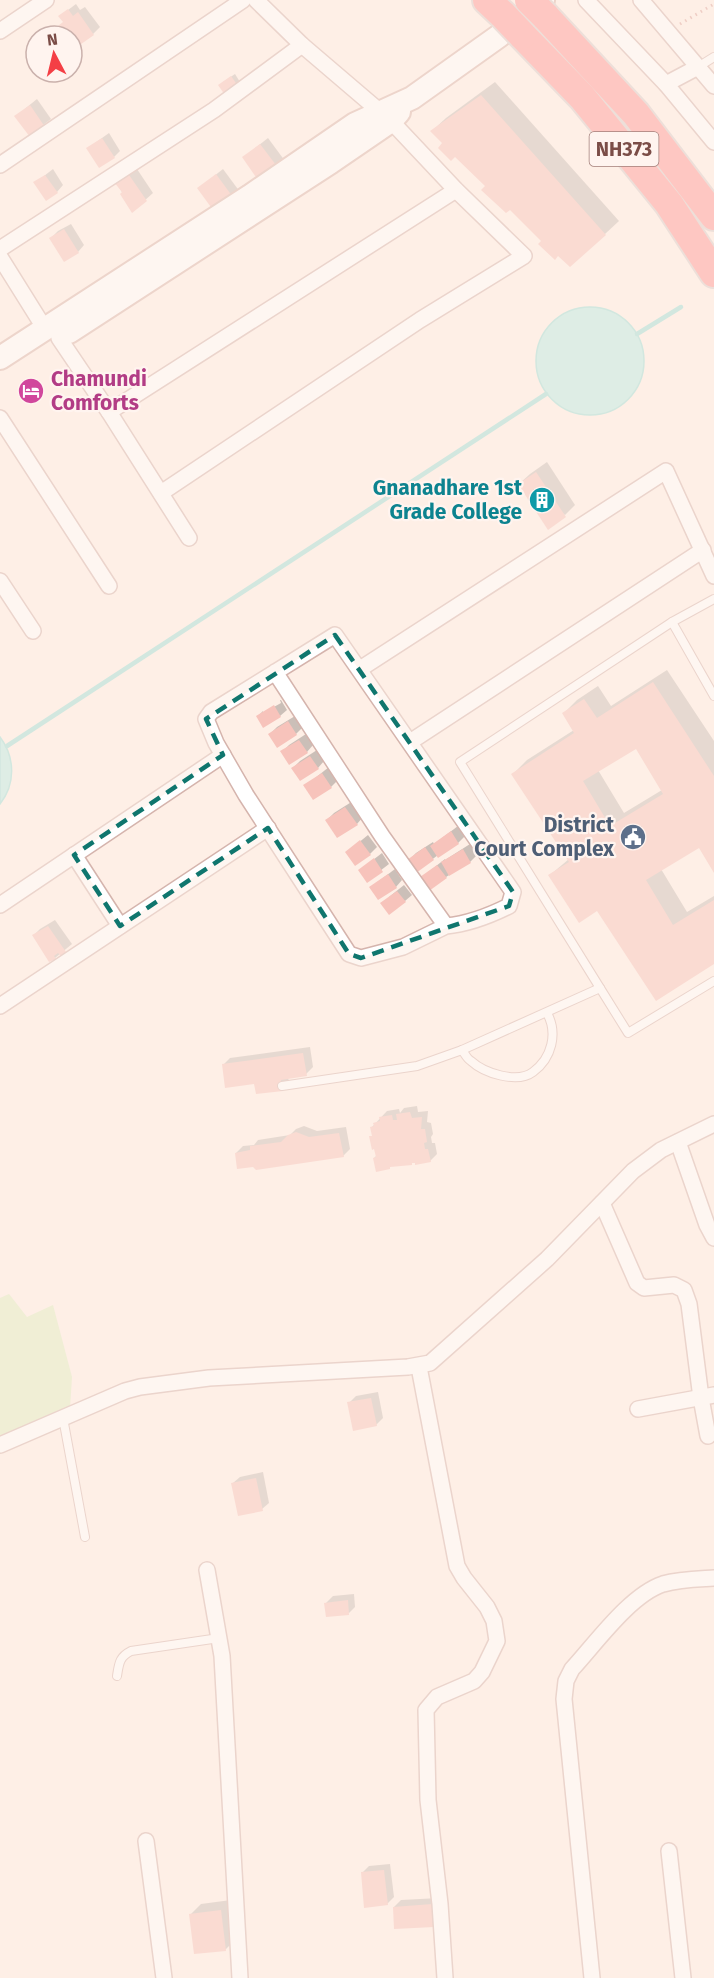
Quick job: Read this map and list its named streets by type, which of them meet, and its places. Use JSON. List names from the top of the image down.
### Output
{
  "streets": {
    "highway": ["NH373"]
  },
  "places": {
    "hotel": ["Chamundi Comforts"],
    "building": ["Gnanadhare 1st Grade College"],
    "public building": ["District Court Complex"]
  },
  "north": "top"
}
